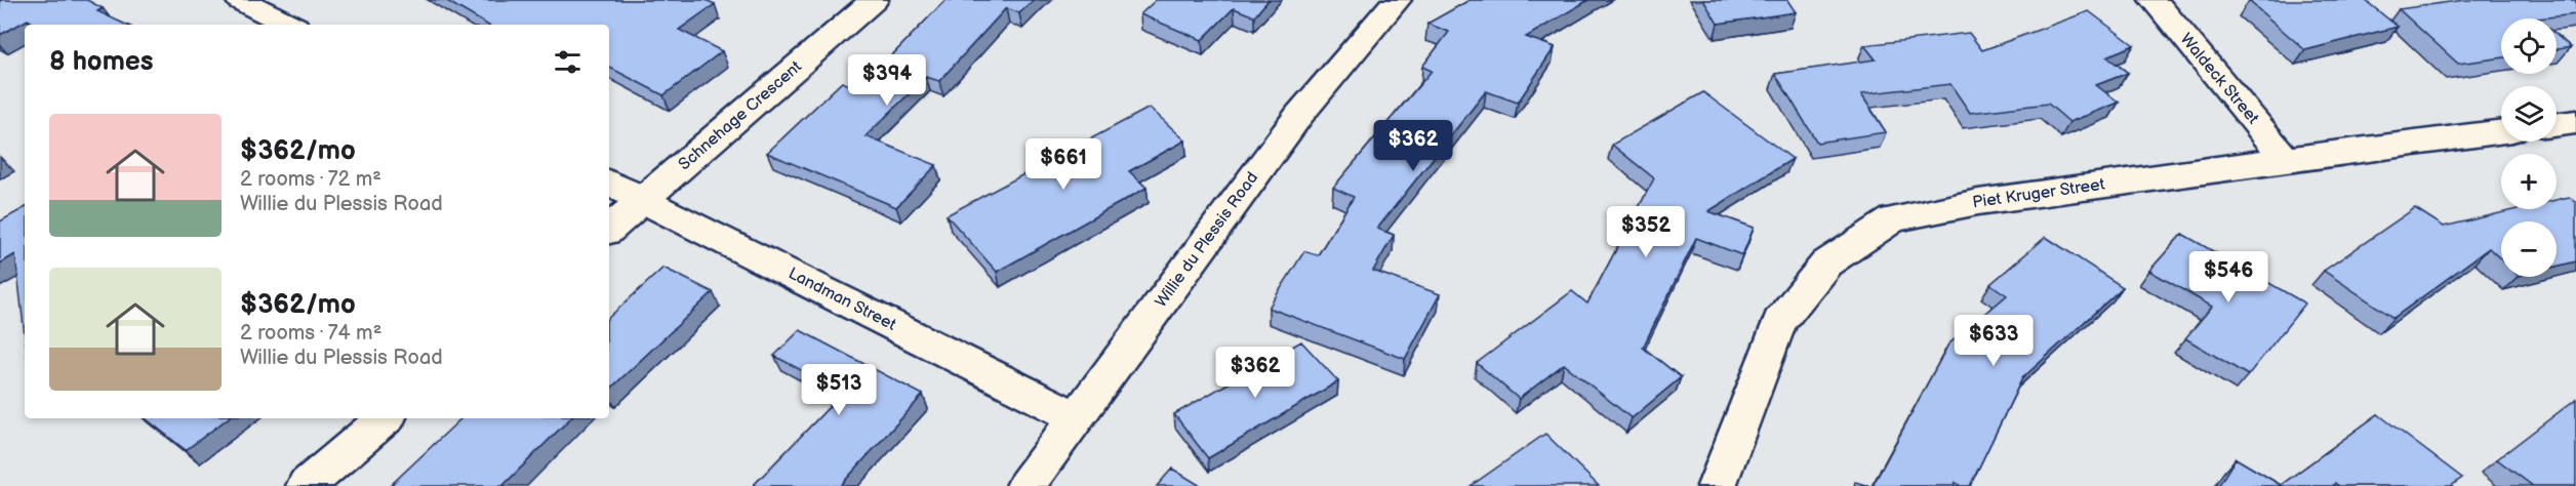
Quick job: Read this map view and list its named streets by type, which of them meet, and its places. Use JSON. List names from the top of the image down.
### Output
{
  "streets": {
    "street": [
      "Waldeck Street",
      "Schnehage Crescent",
      "Piet Kruger Street",
      "Willie du Plessis Road",
      "Landman Street"
    ]
  },
  "crossings": [
    ["Waldeck Street", "Piet Kruger Street"],
    ["Schnehage Crescent", "Landman Street"],
    ["Willie du Plessis Road", "Landman Street"]
  ],
  "page": {
    "map_buttons": ["+", "−"],
    "heading": "8 homes",
    "price": [
      "$394",
      "$362",
      "$661",
      "$352",
      "$546",
      "$633",
      "$362",
      "$513"
    ],
    "list": [
      {
        "name": "$362/mo",
        "note": "2 rooms · 72 m² · Willie du Plessis Road"
      },
      {
        "name": "$362/mo",
        "note": "2 rooms · 74 m² · Willie du Plessis Road"
      }
    ]
  }
}
